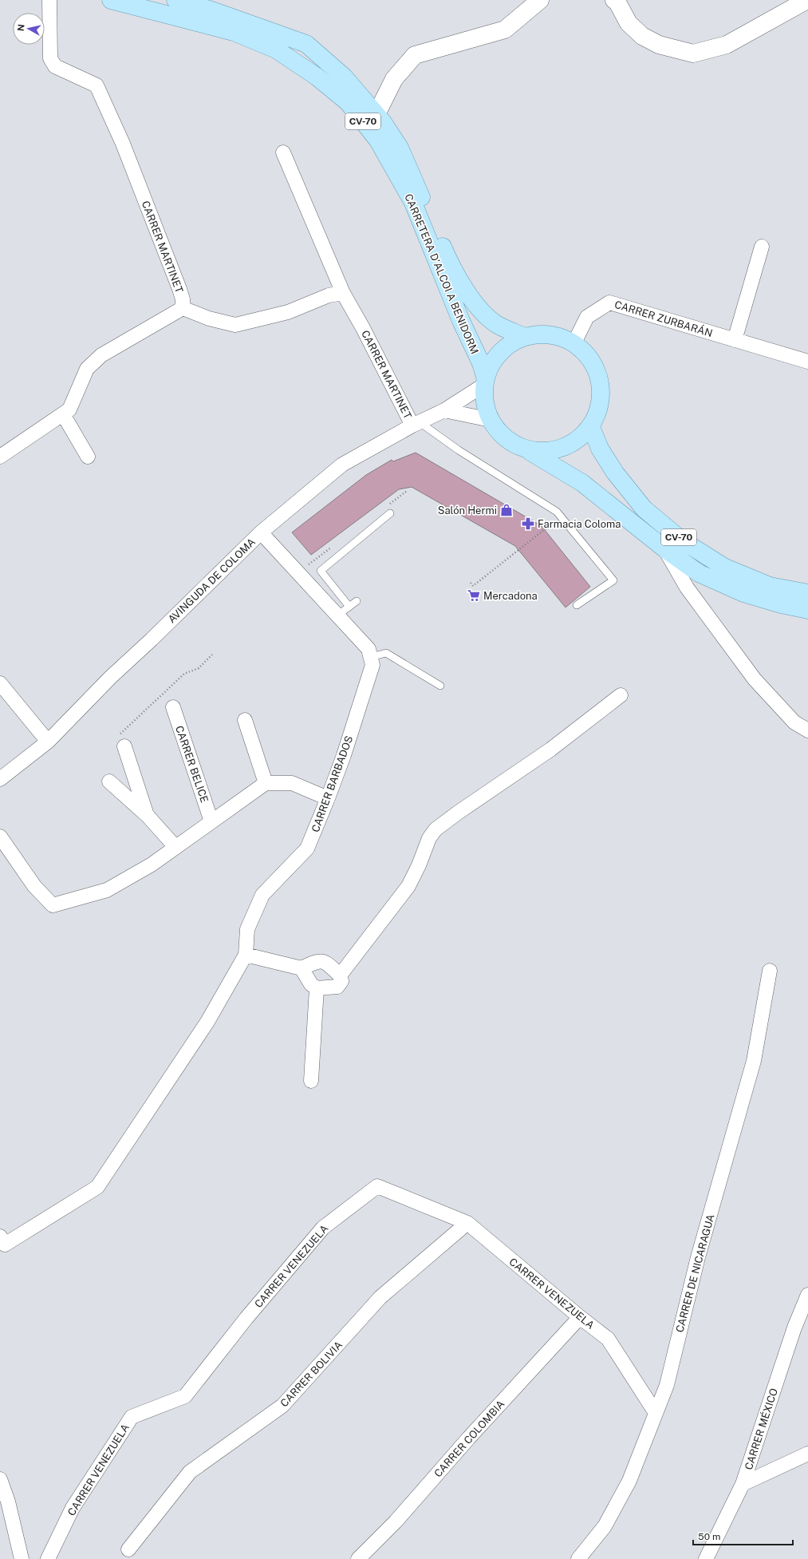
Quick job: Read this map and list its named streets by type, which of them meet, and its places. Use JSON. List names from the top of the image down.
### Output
{
  "streets": {
    "main road": ["CV-70", "CARRETERA D'ALCOI A BENIDORM"],
    "street": [
      "CARRER MARTINET",
      "CARRER ZURBARÁN",
      "AVINGUDA DE COLOMA",
      "CARRER BELICE",
      "CARRER BARBADOS",
      "CARRER VENEZUELA",
      "CARRER DE NICARAGUA",
      "CARRER BOLIVIA",
      "CARRER MÉXICO",
      "CARRER COLOMBIA"
    ]
  },
  "crossings": [
    ["CV-70", "CARRETERA D'ALCOI A BENIDORM"],
    ["CV-70", "CARRER ZURBARÁN"],
    ["CV-70", "AVINGUDA DE COLOMA"],
    ["CARRER MARTINET", "AVINGUDA DE COLOMA"],
    ["CARRETERA D'ALCOI A BENIDORM", "AVINGUDA DE COLOMA"],
    ["CARRER VENEZUELA", "CARRER DE NICARAGUA"],
    ["CARRER VENEZUELA", "CARRER BOLIVIA"],
    ["CARRER VENEZUELA", "CARRER COLOMBIA"]
  ],
  "places": {
    "shop": ["Salón Hermi"],
    "pharmacy": ["Farmacia Coloma"],
    "supermarket": ["Mercadona"]
  },
  "scale_bar": "50 m",
  "north": "left"
}
